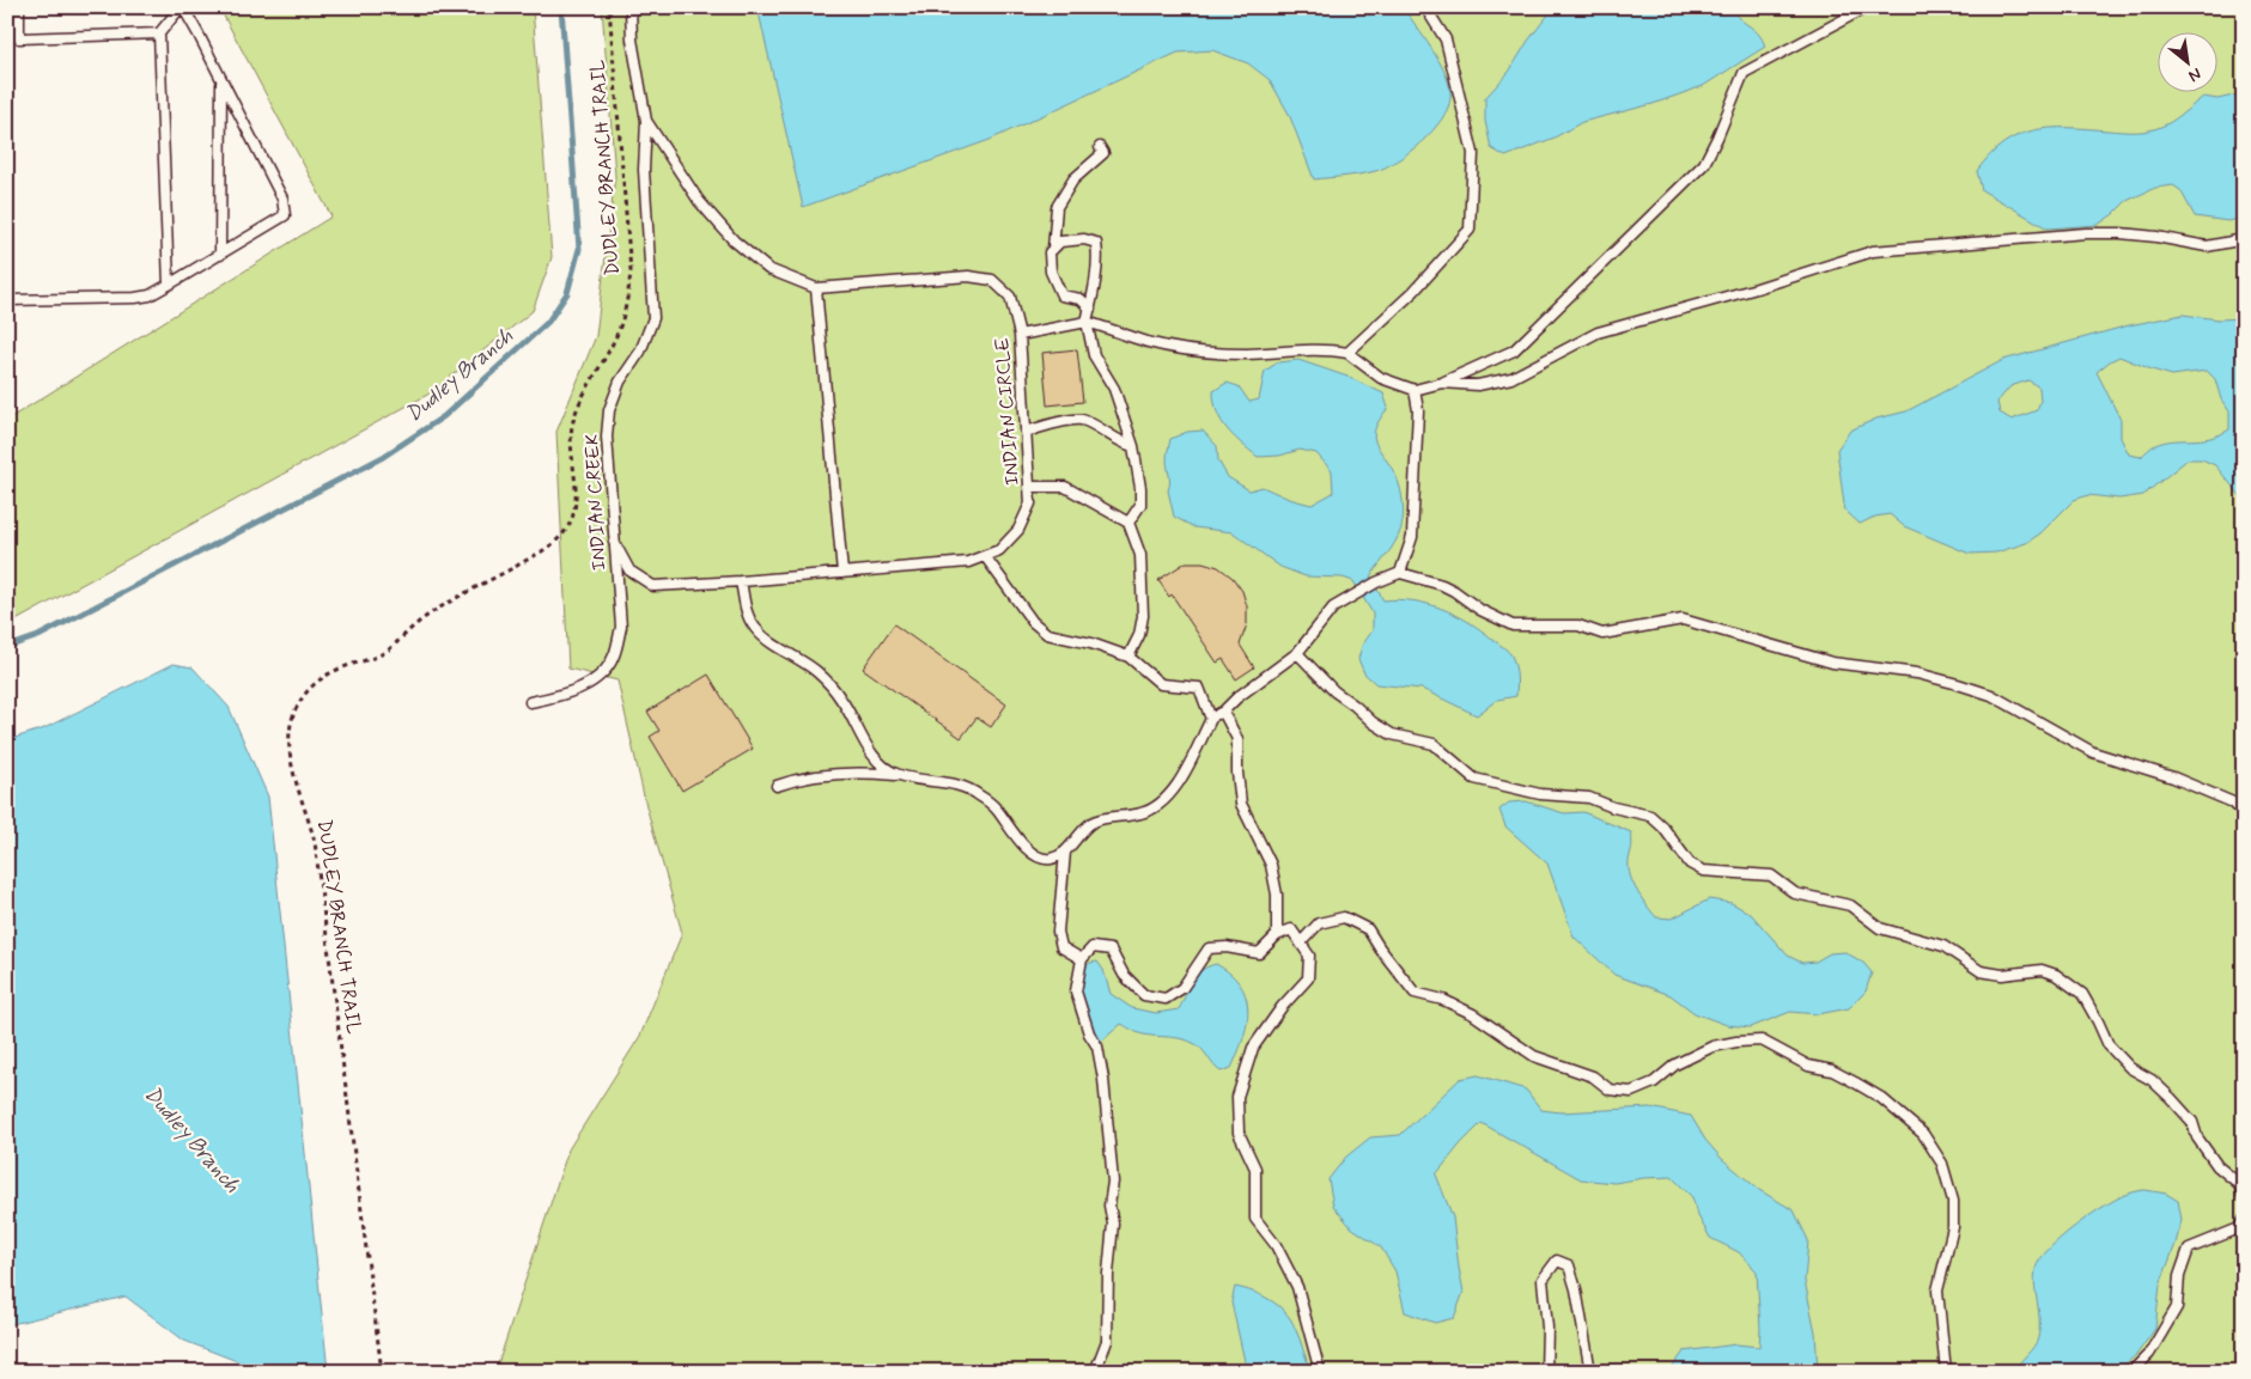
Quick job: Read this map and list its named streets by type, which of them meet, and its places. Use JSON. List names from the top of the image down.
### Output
{
  "streets": {
    "lane": ["INDIAN CIRCLE", "INDIAN CREEK"],
    "path": ["DUDLEY BRANCH TRAIL"]
  },
  "crossings": [
    ["INDIAN CIRCLE", "INDIAN CREEK"]
  ],
  "water": ["Dudley Branch"],
  "north": "bottom right"
}
